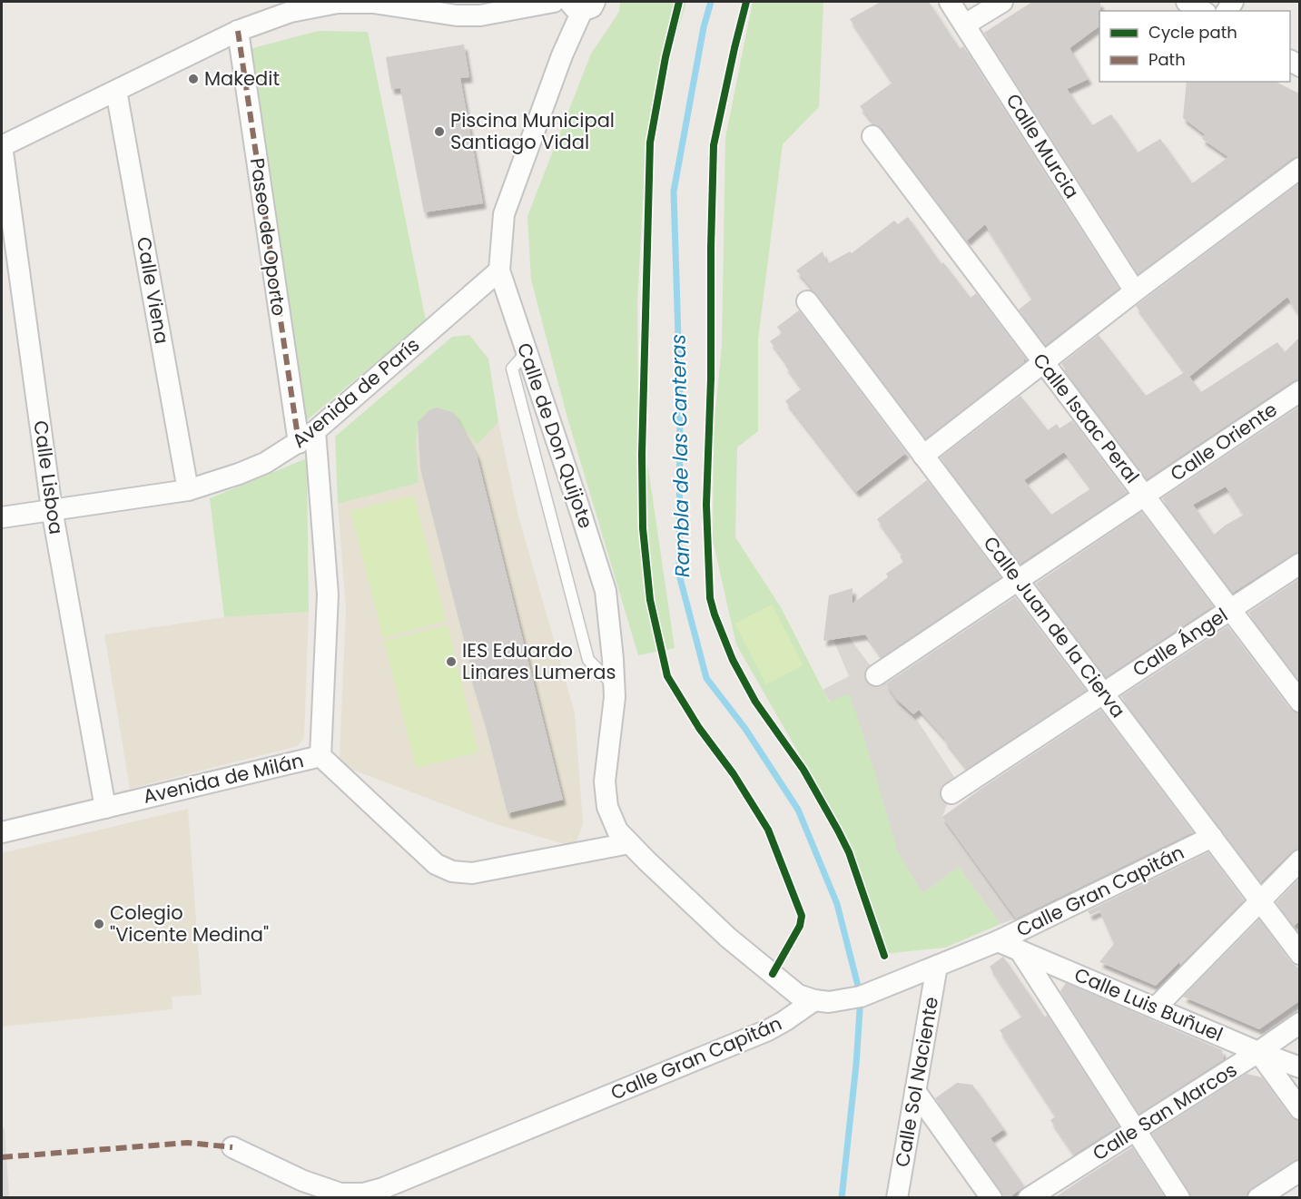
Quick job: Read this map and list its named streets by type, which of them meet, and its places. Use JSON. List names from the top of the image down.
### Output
{
  "streets": {
    "street": [
      "Calle Murcia",
      "Paseo de Oporto",
      "Calle Viena",
      "Avenida de París",
      "Calle Isaac Peral",
      "Calle de Don Quijote",
      "Calle Oriente",
      "Calle Lisboa",
      "Calle Juan de la Cierva",
      "Calle Ángel",
      "Avenida de Milán",
      "Calle Gran Capitán",
      "Calle Luis Buñuel",
      "Calle Sol Naciente",
      "Calle San Marcos"
    ]
  },
  "crossings": [
    ["Paseo de Oporto", "Avenida de París"],
    ["Calle Viena", "Avenida de París"],
    ["Avenida de París", "Calle de Don Quijote"],
    ["Avenida de París", "Calle Lisboa"],
    ["Avenida de París", "Avenida de Milán"],
    ["Calle Isaac Peral", "Calle Oriente"],
    ["Calle Isaac Peral", "Calle Ángel"],
    ["Calle de Don Quijote", "Calle Gran Capitán"],
    ["Calle Oriente", "Calle Juan de la Cierva"],
    ["Calle Lisboa", "Avenida de Milán"],
    ["Calle Juan de la Cierva", "Calle Ángel"],
    ["Calle Juan de la Cierva", "Calle Gran Capitán"],
    ["Calle Gran Capitán", "Calle Luis Buñuel"],
    ["Calle Gran Capitán", "Calle Sol Naciente"],
    ["Calle Luis Buñuel", "Calle San Marcos"]
  ],
  "water": ["Rambla de las Canteras"],
  "places": [
    "Makedit",
    "Piscina Municipal Santiago Vidal",
    "IES Eduardo Linares Lumeras",
    "Colegio \"Vicente Medina\""
  ],
  "legend": ["Cycle path", "Path"]
}
